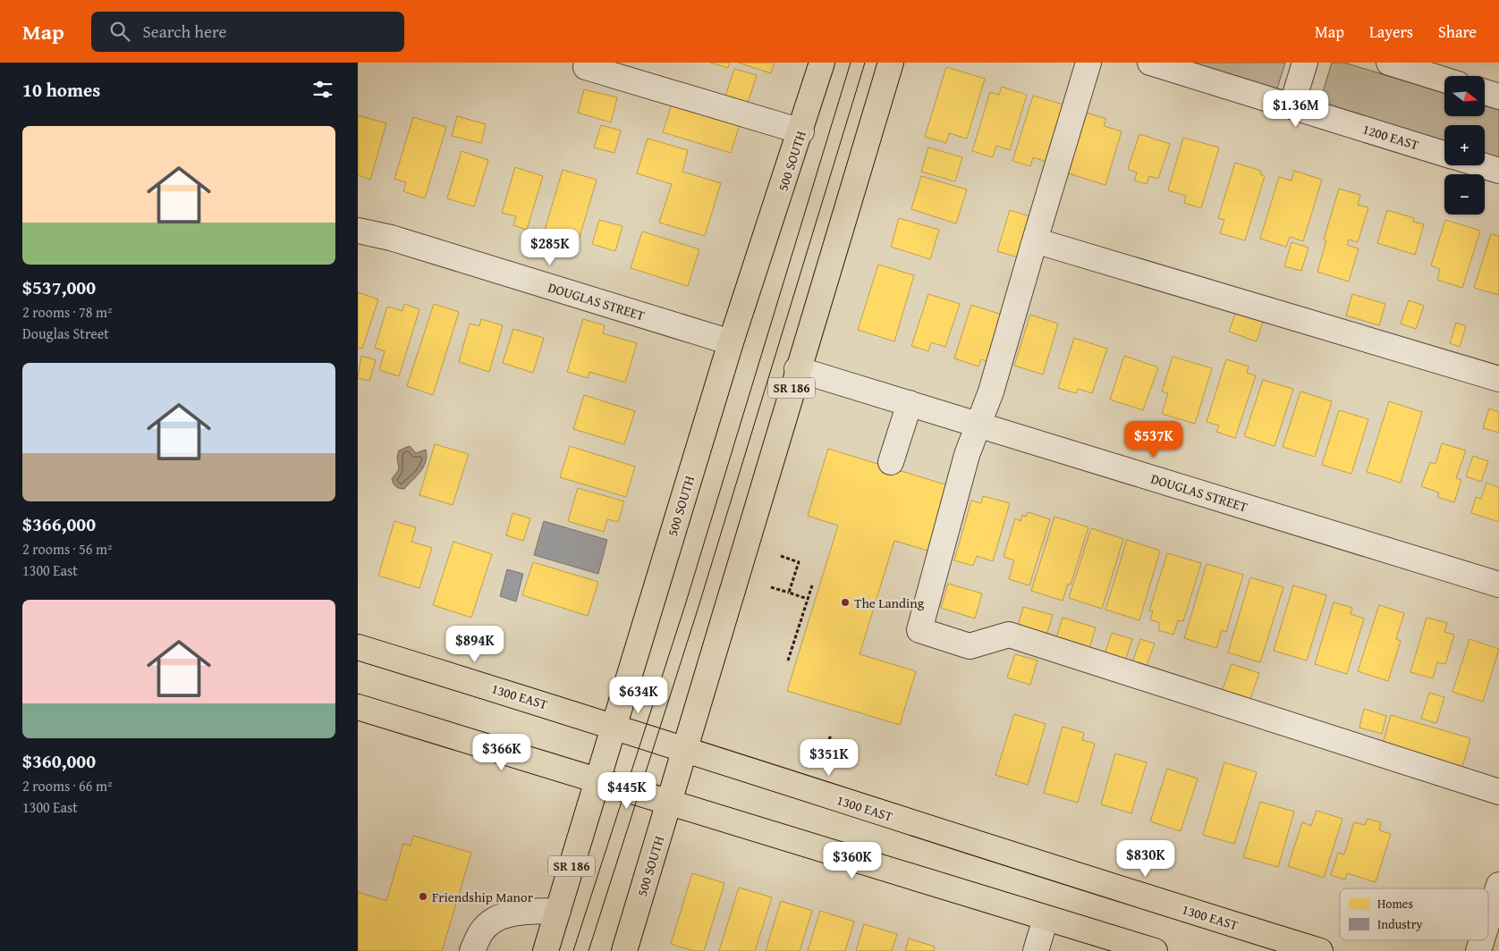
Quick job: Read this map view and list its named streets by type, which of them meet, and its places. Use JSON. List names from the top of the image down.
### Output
{
  "streets": {
    "main road": ["500 SOUTH", "SR 186", "1300 EAST"],
    "street": ["1200 EAST", "DOUGLAS STREET"]
  },
  "crossings": [
    ["500 SOUTH", "DOUGLAS STREET"],
    ["500 SOUTH", "1300 EAST"]
  ],
  "places": ["The Landing", "Friendship Manor"],
  "legend": ["Homes", "Industry"],
  "north": "right",
  "page": {
    "header": "Map",
    "search": "Search here",
    "nav": ["Map", "Layers", "Share"],
    "heading": "10 homes",
    "map_buttons": ["+", "−"],
    "price": [
      "$1.36M",
      "$285K",
      "$537K",
      "$894K",
      "$634K",
      "$366K",
      "$351K",
      "$445K",
      "$830K",
      "$360K"
    ],
    "list": [
      {
        "name": "$537,000",
        "note": "2 rooms · 78 m² · Douglas Street"
      },
      {
        "name": "$366,000",
        "note": "2 rooms · 56 m² · 1300 East"
      },
      {
        "name": "$360,000",
        "note": "2 rooms · 66 m² · 1300 East"
      }
    ]
  }
}
